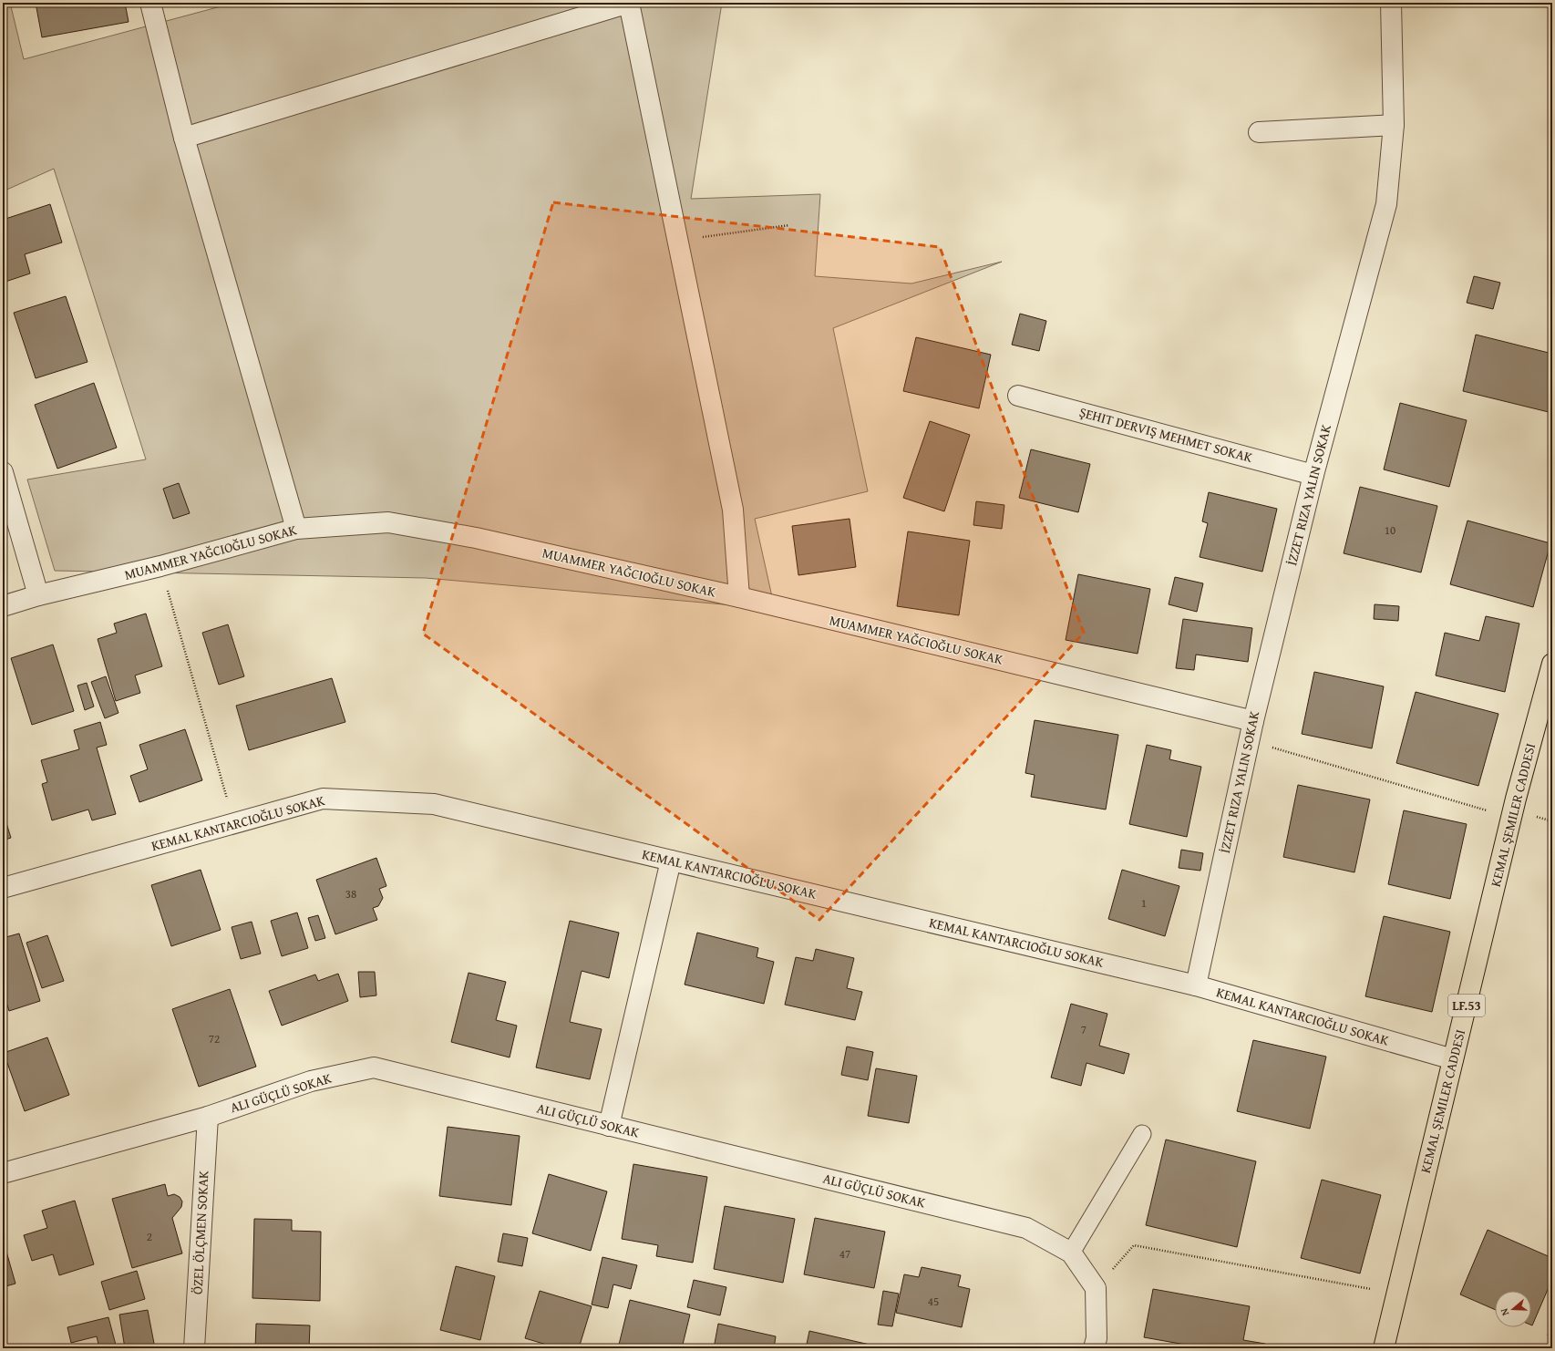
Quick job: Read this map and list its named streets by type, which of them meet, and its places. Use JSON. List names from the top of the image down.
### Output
{
  "streets": {
    "main road": ["KEMAL ŞEMILER CADDESI", "LF.53"],
    "street": ["ŞEHIT DERVIŞ MEHMET SOKAK", "ALI GÜÇLÜ SOKAK", "ÖZEL ÖLÇMEN SOKAK"]
  },
  "crossings": [
    ["ALI GÜÇLÜ SOKAK", "ÖZEL ÖLÇMEN SOKAK"]
  ],
  "house_numbers": [
    "10",
    "38",
    "1",
    "7",
    "72",
    "2",
    "47",
    "45"
  ],
  "north": "left"
}
